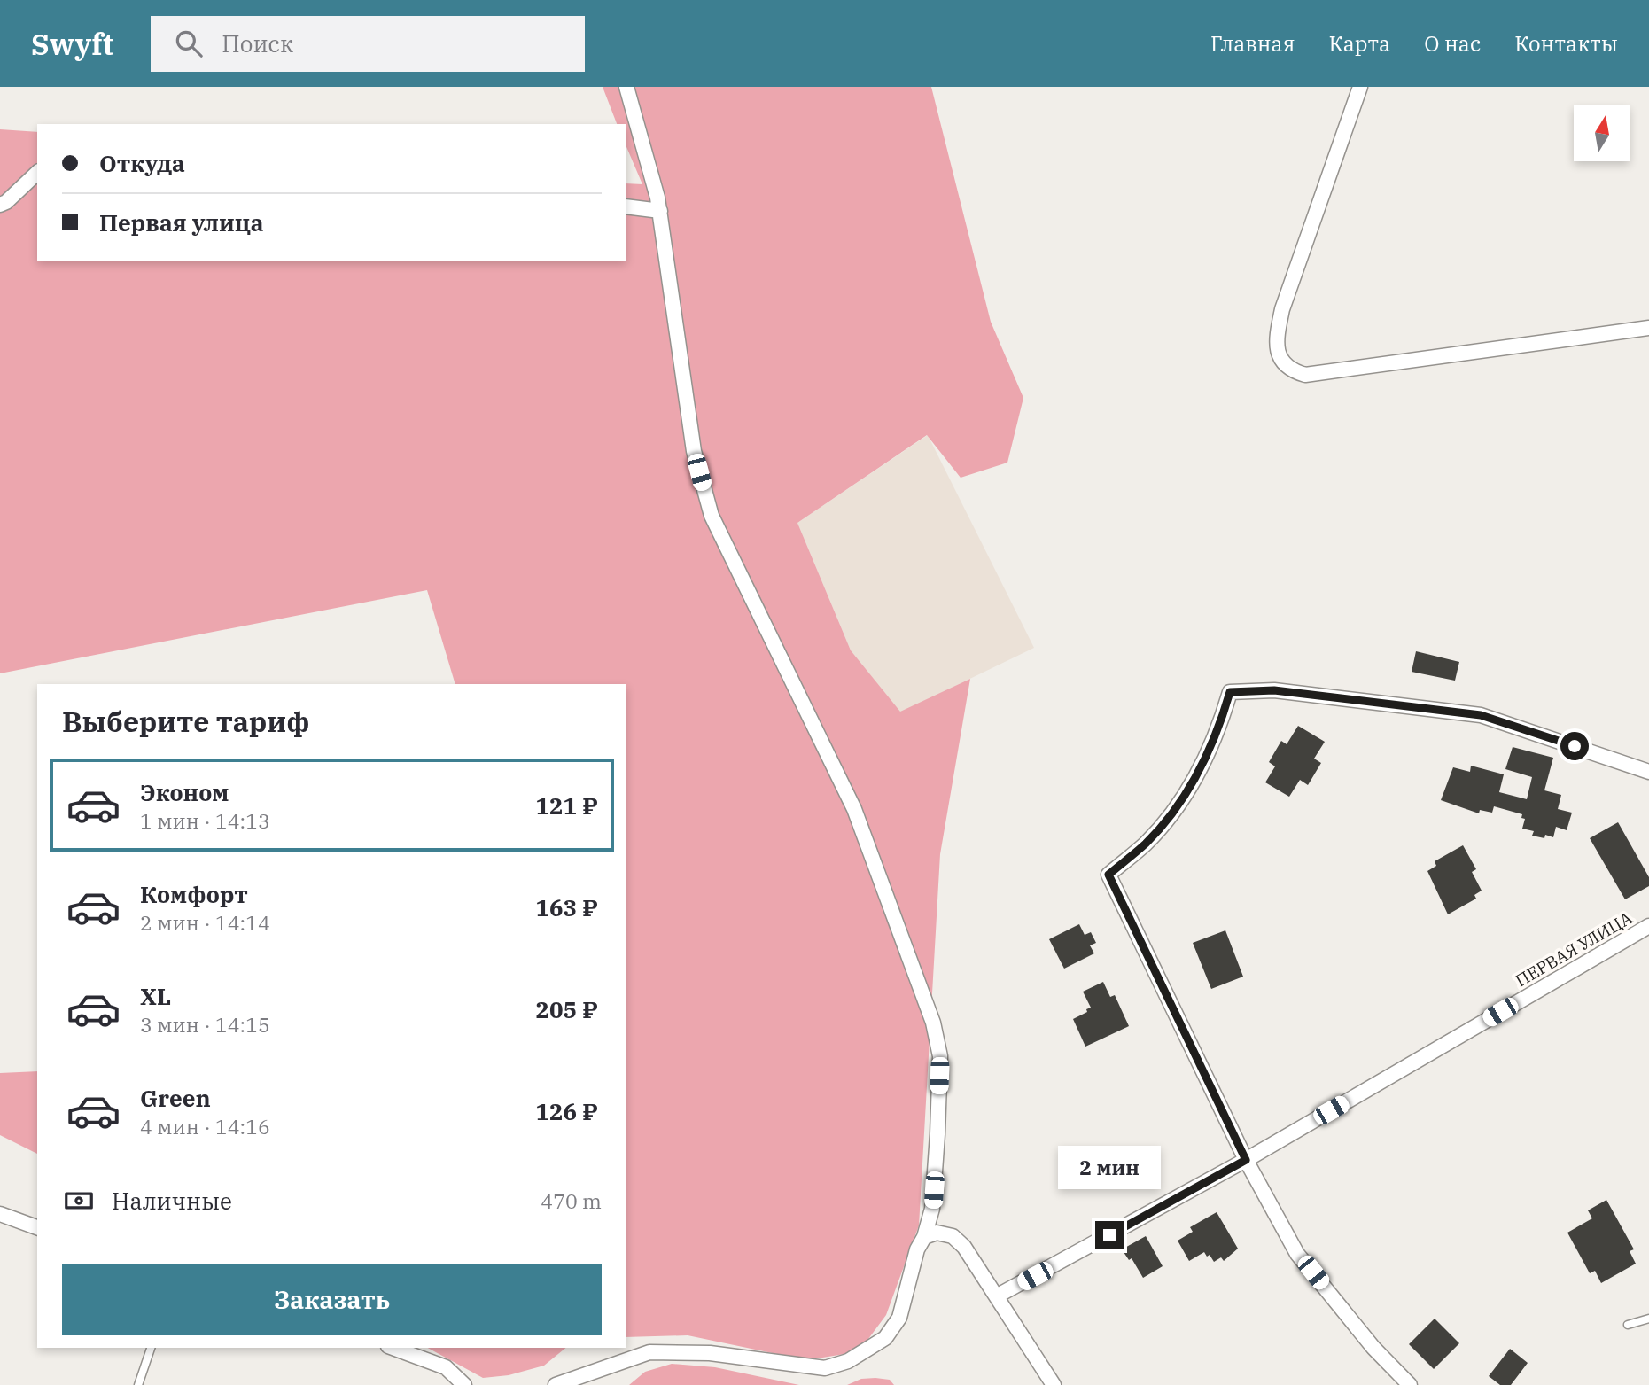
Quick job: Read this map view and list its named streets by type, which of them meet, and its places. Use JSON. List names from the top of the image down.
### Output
{
  "streets": {
    "street": ["ПЕРВАЯ УЛИЦА"]
  },
  "north": "top",
  "page": {
    "header": "Swyft",
    "search": "Поиск",
    "nav": [
      "Главная",
      "Карта",
      "О нас",
      "Контакты"
    ],
    "banner": ["Откуда", "Первая улица"],
    "heading": "Выберите тариф",
    "list": [
      {
        "name": "Эконом",
        "note": "1 мин · 14:13",
        "value": "121 ₽"
      },
      {
        "name": "Комфорт",
        "note": "2 мин · 14:14",
        "value": "163 ₽"
      },
      {
        "name": "XL",
        "note": "3 мин · 14:15",
        "value": "205 ₽"
      },
      {
        "name": "Green",
        "note": "4 мин · 14:16",
        "value": "126 ₽"
      }
    ],
    "bubble": "2 мин",
    "pay": ["Наличные", "470 m"],
    "buttons": "Заказать"
  }
}
